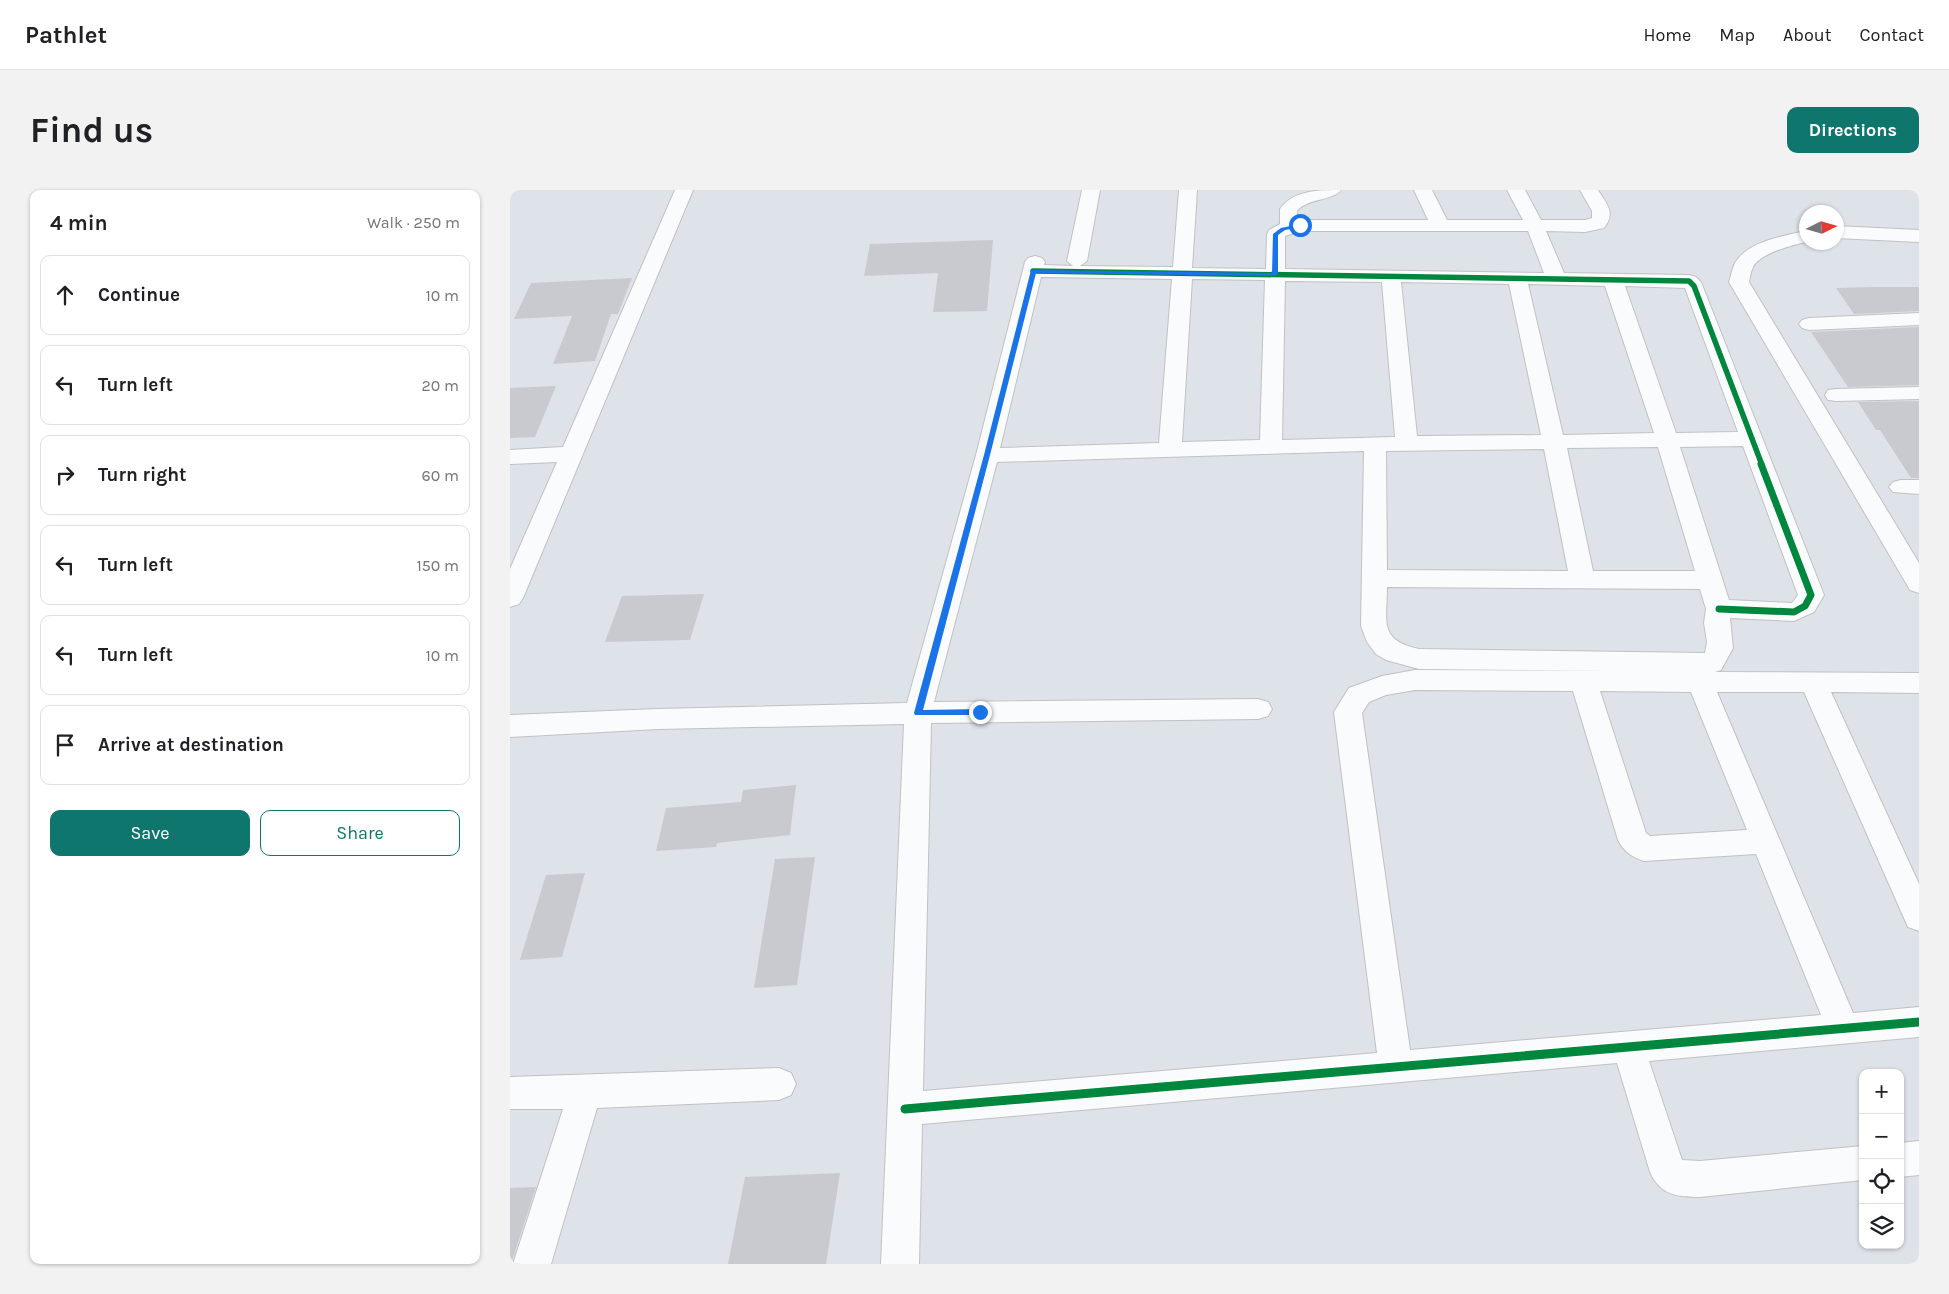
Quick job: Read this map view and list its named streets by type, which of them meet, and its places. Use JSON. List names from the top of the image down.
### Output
{
  "north": "right",
  "page": {
    "header": "Pathlet",
    "nav": [
      "Home",
      "Map",
      "About",
      "Contact"
    ],
    "buttons": [
      "Directions",
      ["Save", "Share"]
    ],
    "title": "Find us",
    "heading": ["4 min", "Walk · 250 m"],
    "list": [
      ["Continue", "10 m"],
      ["Turn left", "20 m"],
      ["Turn right", "60 m"],
      ["Turn left", "150 m"],
      ["Turn left", "10 m"],
      "Arrive at destination"
    ],
    "map_buttons": ["+", "−"]
  }
}
